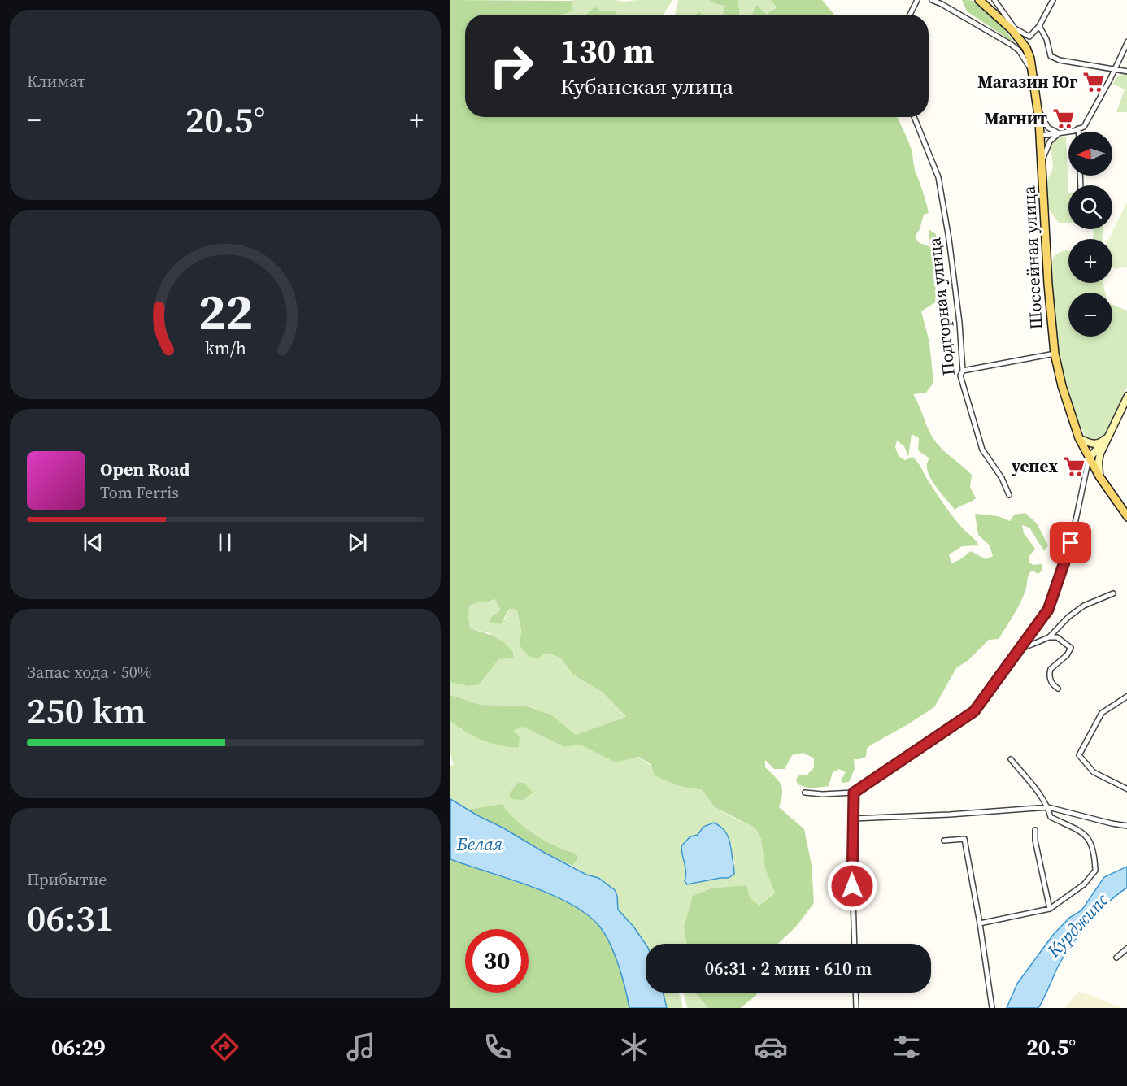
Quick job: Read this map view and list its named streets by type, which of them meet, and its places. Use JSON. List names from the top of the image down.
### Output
{
  "streets": {
    "main road": ["Шоссейная улица"],
    "street": ["Подгорная улица"]
  },
  "water": ["Белая", "Курджипс"],
  "places": {
    "supermarket": ["Магазин Юг", "Магнит", "успех"]
  },
  "north": "left",
  "page": {
    "tile": [
      "Климат",
      ["Запас хода · 50%", "250 km"],
      ["Прибытие", "06:31"]
    ],
    "turn": ["130 m", "Кубанская улица"],
    "heat": ["−", "20.5°", "+"],
    "map_buttons": ["+", "−"],
    "song": ["Open Road", "Tom Ferris"],
    "limit": "30",
    "trip": "06:31 · 2 мин · 610 m",
    "tabs": ["06:29", "20.5°"],
    "gauge": ["22", "km/h"]
  }
}
